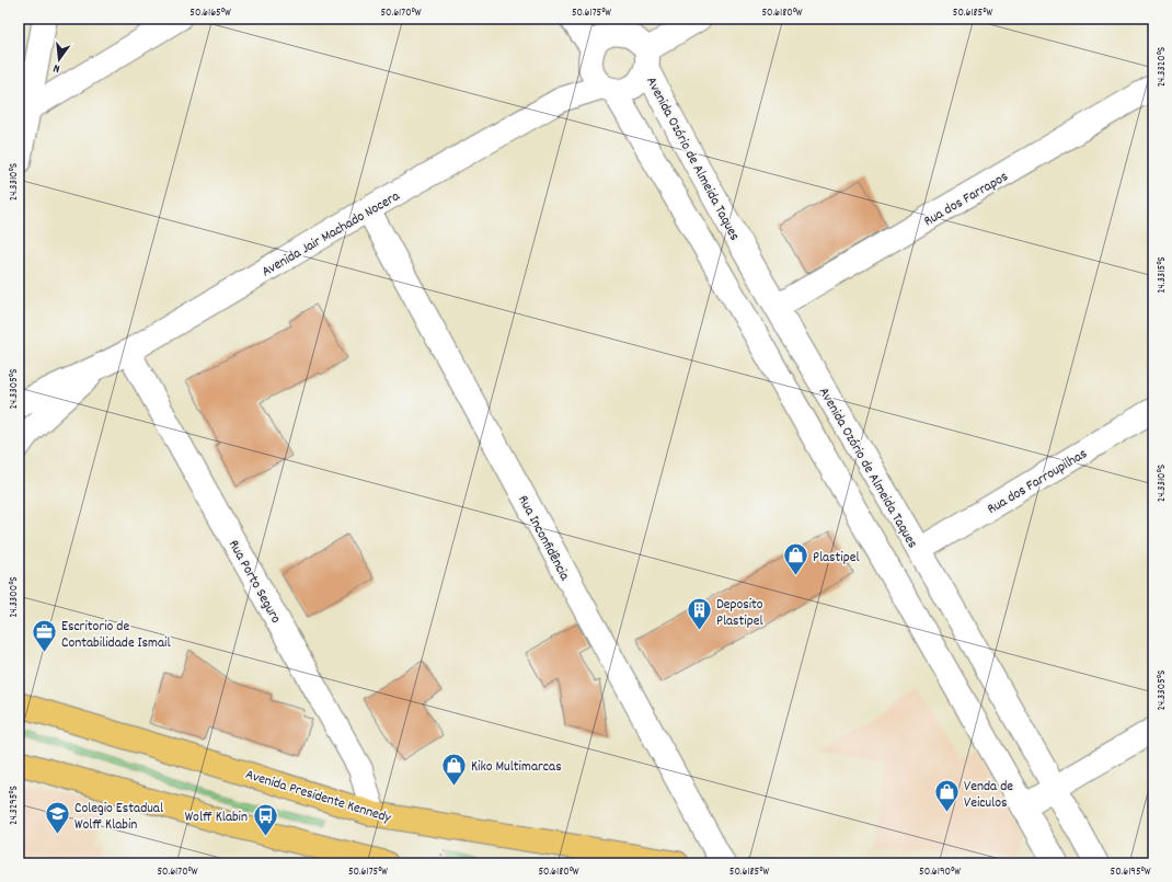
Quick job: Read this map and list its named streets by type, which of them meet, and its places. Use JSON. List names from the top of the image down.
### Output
{
  "streets": {
    "main road": ["Avenida Presidente Kennedy"],
    "street": [
      "Avenida Ozório de Almeida Taques",
      "Rua dos Farrapos",
      "Avenida Jair Machado Nocera",
      "Rua dos Farroupilhas",
      "Rua Inconfidência",
      "Rua Porto Seguro"
    ]
  },
  "crossings": [
    ["Avenida Ozório de Almeida Taques", "Rua dos Farrapos"],
    ["Avenida Ozório de Almeida Taques", "Avenida Jair Machado Nocera"],
    ["Avenida Ozório de Almeida Taques", "Rua dos Farroupilhas"],
    ["Avenida Jair Machado Nocera", "Rua Inconfidência"],
    ["Avenida Jair Machado Nocera", "Rua Porto Seguro"],
    ["Rua Porto Seguro", "Avenida Presidente Kennedy"]
  ],
  "places": {
    "shop": ["Plastipel", "Kiko Multimarcas", "Venda de Veiculos"],
    "building": ["Deposito Plastipel"],
    "office": ["Escritorio de Contabilidade Ismail"],
    "school or university": ["Colegio Estadual Wolff Klabin"],
    "bus stop": ["Wolff Klabin"]
  },
  "north": "bottom",
  "coordinates": [
    "50.6165°W",
    "50.6170°W",
    "50.6175°W",
    "50.6180°W",
    "50.6185°W",
    "24.3320°S",
    "24.3310°S",
    "24.3315°S",
    "24.3305°S",
    "24.3300°S",
    "24.3295°S",
    "50.6190°W",
    "50.6195°W"
  ]
}
